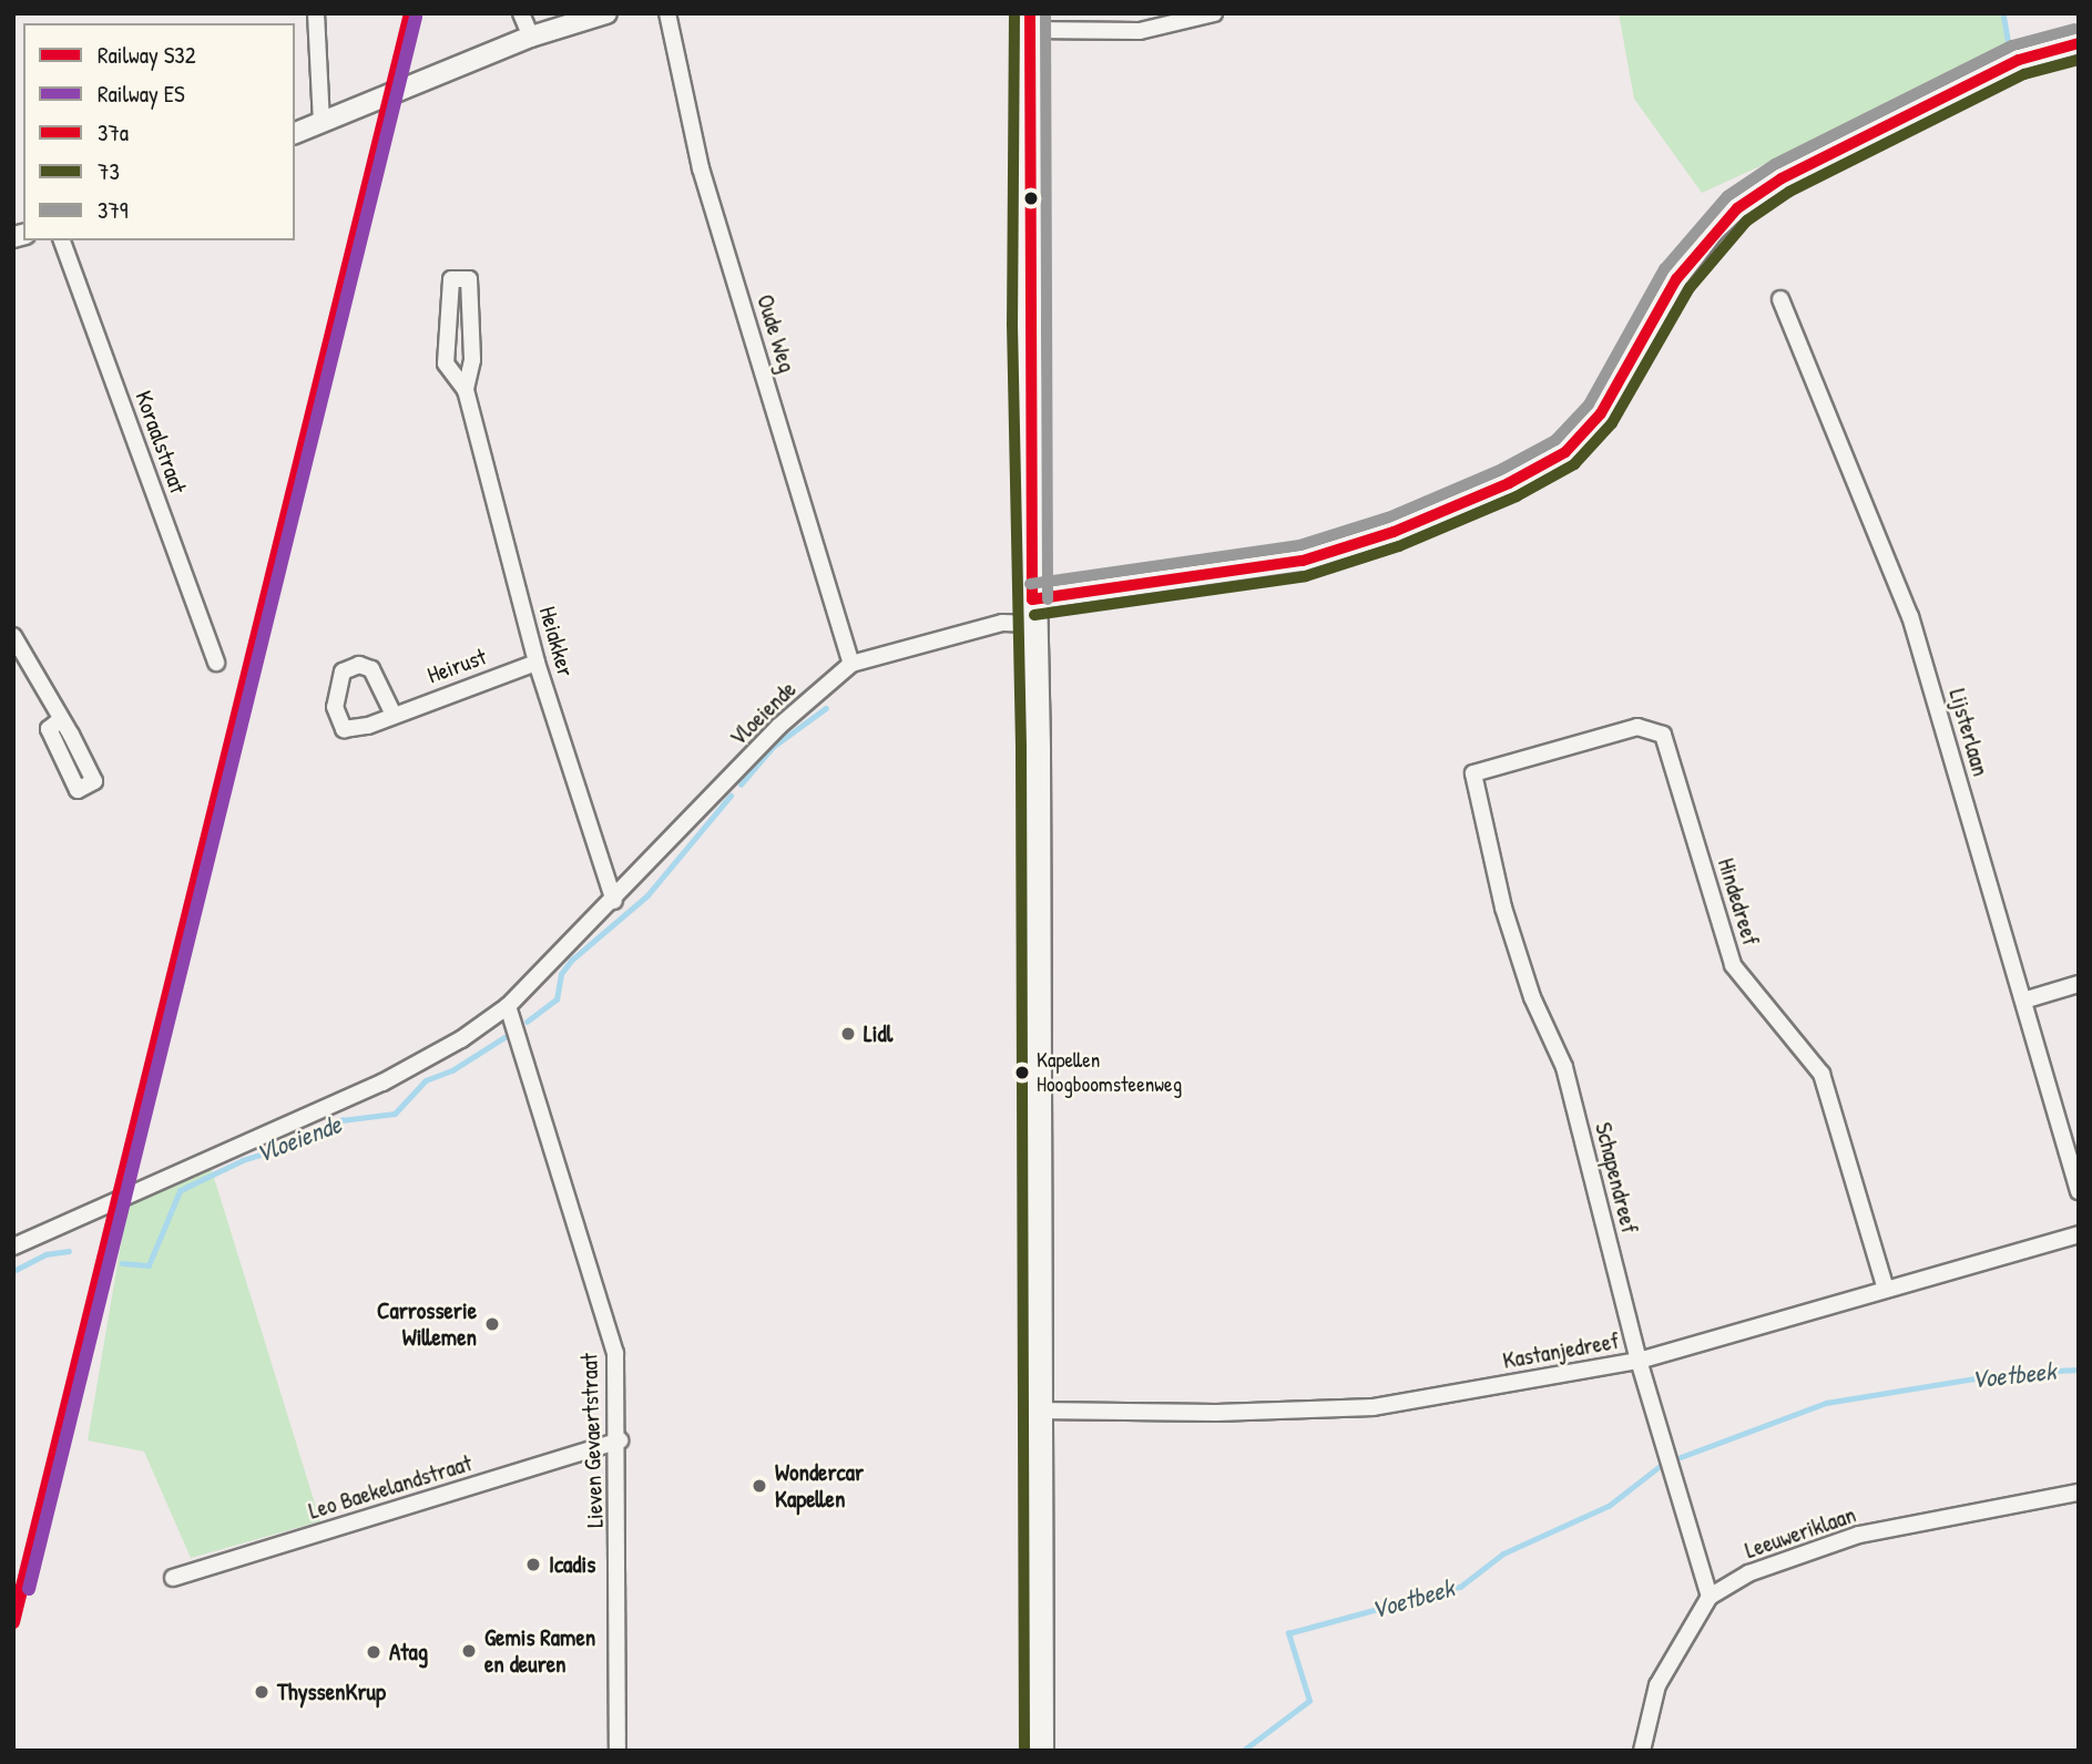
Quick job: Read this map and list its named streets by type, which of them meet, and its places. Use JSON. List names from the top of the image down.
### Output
{
  "streets": {
    "street": [
      "Oude Weg",
      "Koraalstraat",
      "Heiakker",
      "Heirust",
      "Vloeiende",
      "Lijsterlaan",
      "Hindedreef",
      "Schapendreef",
      "Kastanjedreef",
      "Lieven Gevaertstraat",
      "Leo Baekelandstraat",
      "Leeuweriklaan"
    ]
  },
  "crossings": [
    ["Oude Weg", "Vloeiende"],
    ["Heiakker", "Heirust"],
    ["Heiakker", "Vloeiende"],
    ["Vloeiende", "Lieven Gevaertstraat"],
    ["Hindedreef", "Schapendreef"],
    ["Hindedreef", "Kastanjedreef"],
    ["Schapendreef", "Kastanjedreef"],
    ["Schapendreef", "Leeuweriklaan"],
    ["Lieven Gevaertstraat", "Leo Baekelandstraat"]
  ],
  "water": ["Vloeiende", "Voetbeek"],
  "places": [
    "Lidl",
    "Kapellen Hoogboomsteenweg",
    "Carrosserie Willemen",
    "Wondercar Kapellen",
    "Icadis",
    "Gemis Ramen en deuren",
    "Atag",
    "ThyssenKrup"
  ],
  "lines": [
    "rail line S32",
    "transit line 37a",
    "transit line 73",
    "transit line 379",
    "rail line ES"
  ],
  "legend": [
    "Railway S32",
    "Railway ES",
    "37a",
    "73",
    "379"
  ]
}
